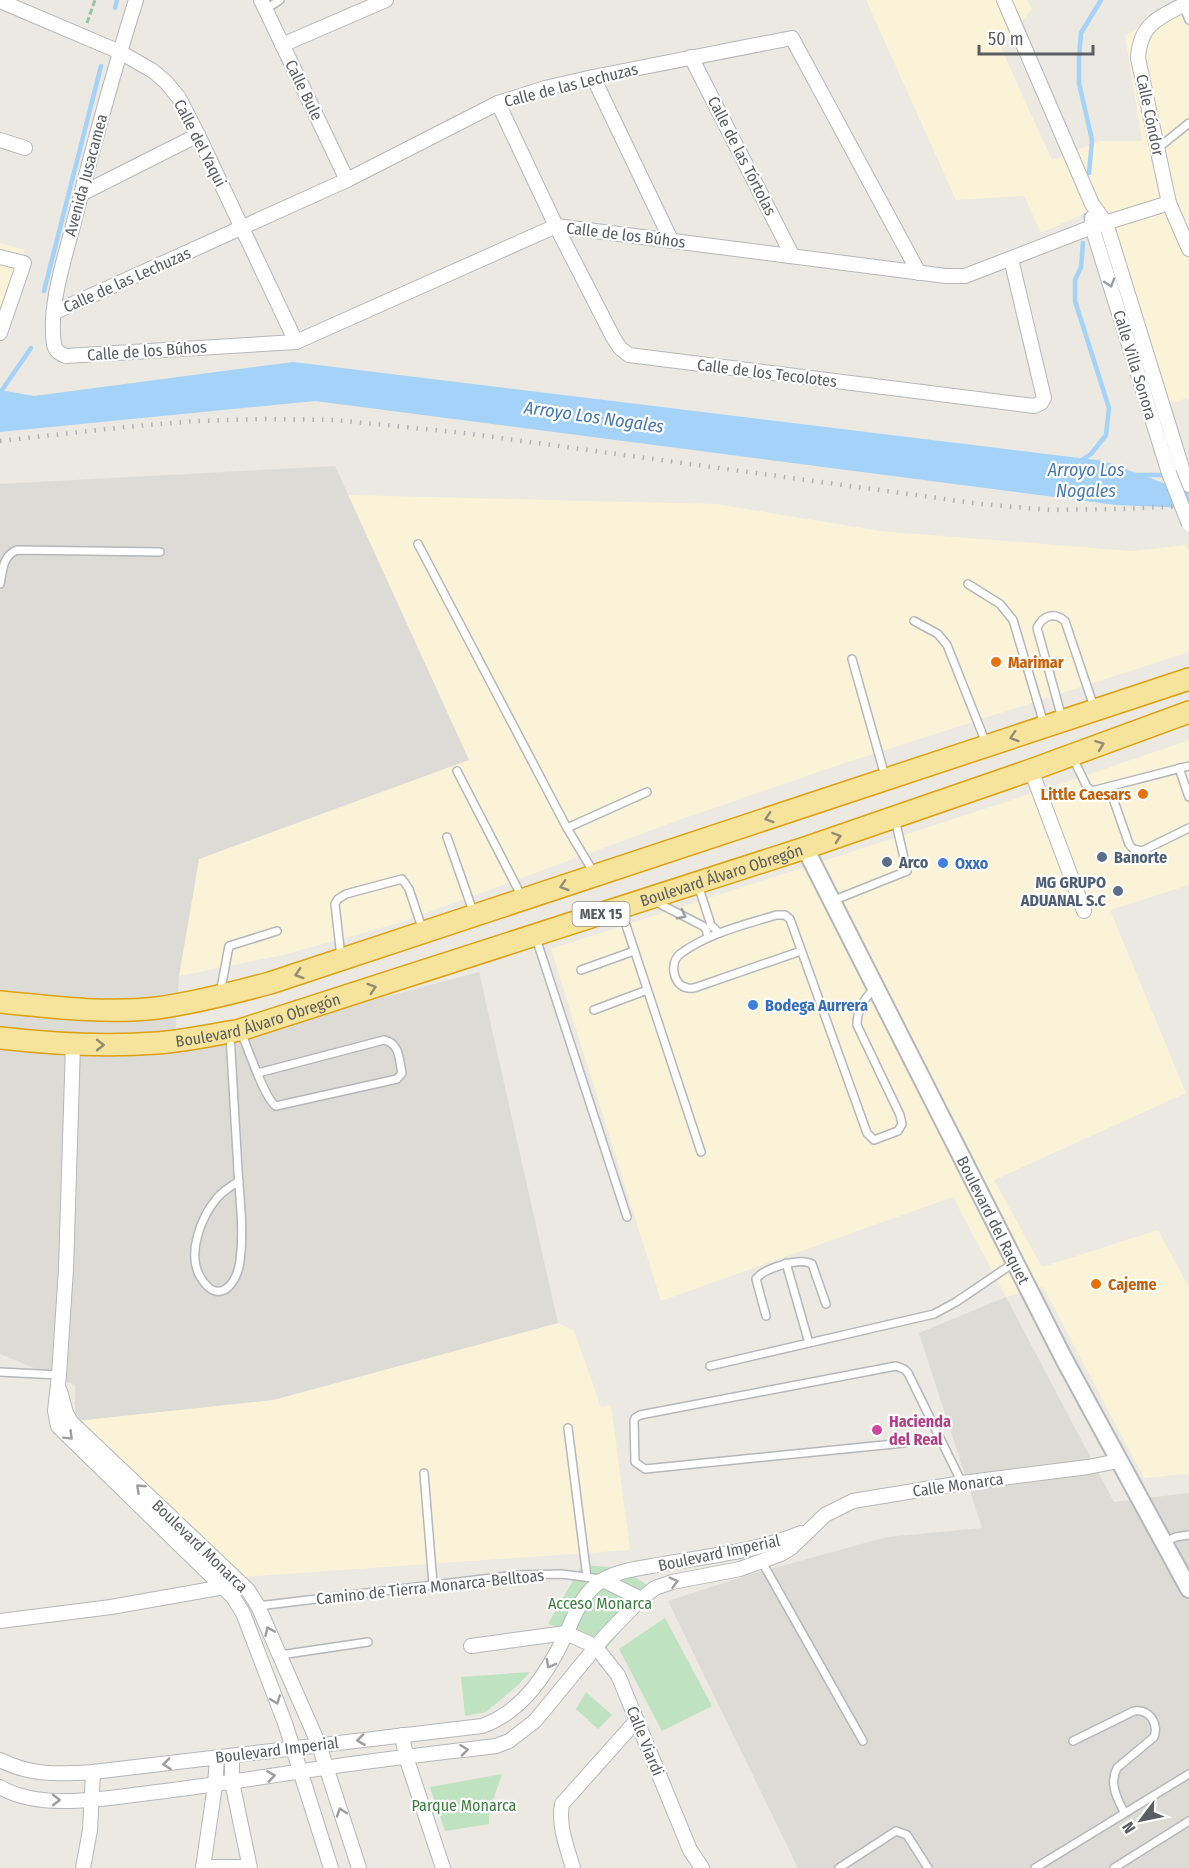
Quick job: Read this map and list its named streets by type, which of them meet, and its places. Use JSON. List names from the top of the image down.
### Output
{
  "streets": {
    "highway": ["Boulevard Álvaro Obregón", "MEX 15"],
    "street": [
      "Calle de las Lechuzas",
      "Calle Bule",
      "Calle Cóndor",
      "Calle del Yaqui",
      "Calle de las Tórtolas",
      "Avenida Jusacamea",
      "Calle de los Búhos",
      "Calle Villa Sonora",
      "Calle de los Tecolotes",
      "Boulevard del Raquet",
      "Calle Monarca",
      "Boulevard Monarca",
      "Boulevard Imperial",
      "Calle Viardi"
    ],
    "lane": ["Camino de Tierra Monarca-Belltoas"]
  },
  "crossings": [
    ["Calle de las Lechuzas", "Calle Bule"],
    ["Calle de las Lechuzas", "Calle del Yaqui"],
    ["Calle de las Lechuzas", "Calle de las Tórtolas"],
    ["Calle de las Lechuzas", "Avenida Jusacamea"],
    ["Calle de las Lechuzas", "Calle de los Búhos"],
    ["Calle de las Lechuzas", "Calle de los Tecolotes"],
    ["Calle Cóndor", "Calle de los Búhos"],
    ["Calle del Yaqui", "Avenida Jusacamea"],
    ["Calle del Yaqui", "Calle de los Búhos"],
    ["Calle de las Tórtolas", "Calle de los Búhos"],
    ["Avenida Jusacamea", "Calle de los Búhos"],
    ["Calle de los Búhos", "Calle Villa Sonora"],
    ["Calle de los Búhos", "Calle de los Tecolotes"],
    ["Boulevard Álvaro Obregón", "Boulevard del Raquet"],
    ["Boulevard Álvaro Obregón", "Boulevard Monarca"],
    ["Boulevard del Raquet", "Calle Monarca"],
    ["Calle Monarca", "Boulevard Imperial"],
    ["Boulevard Monarca", "Boulevard Imperial"],
    ["Boulevard Monarca", "Camino de Tierra Monarca-Belltoas"],
    ["Boulevard Imperial", "Camino de Tierra Monarca-Belltoas"],
    ["Boulevard Imperial", "Calle Viardi"]
  ],
  "water": ["Arroyo Los Nogales"],
  "parks": ["Acceso Monarca", "Parque Monarca"],
  "places": [
    "Marimar",
    "Little Caesars",
    "Banorte",
    "Arco",
    "Oxxo",
    "MG GRUPO ADUANAL S.C",
    "Bodega Aurrera",
    "Cajeme",
    "Hacienda del Real"
  ],
  "scale_bar": "50 m",
  "north": "bottom left"
}
